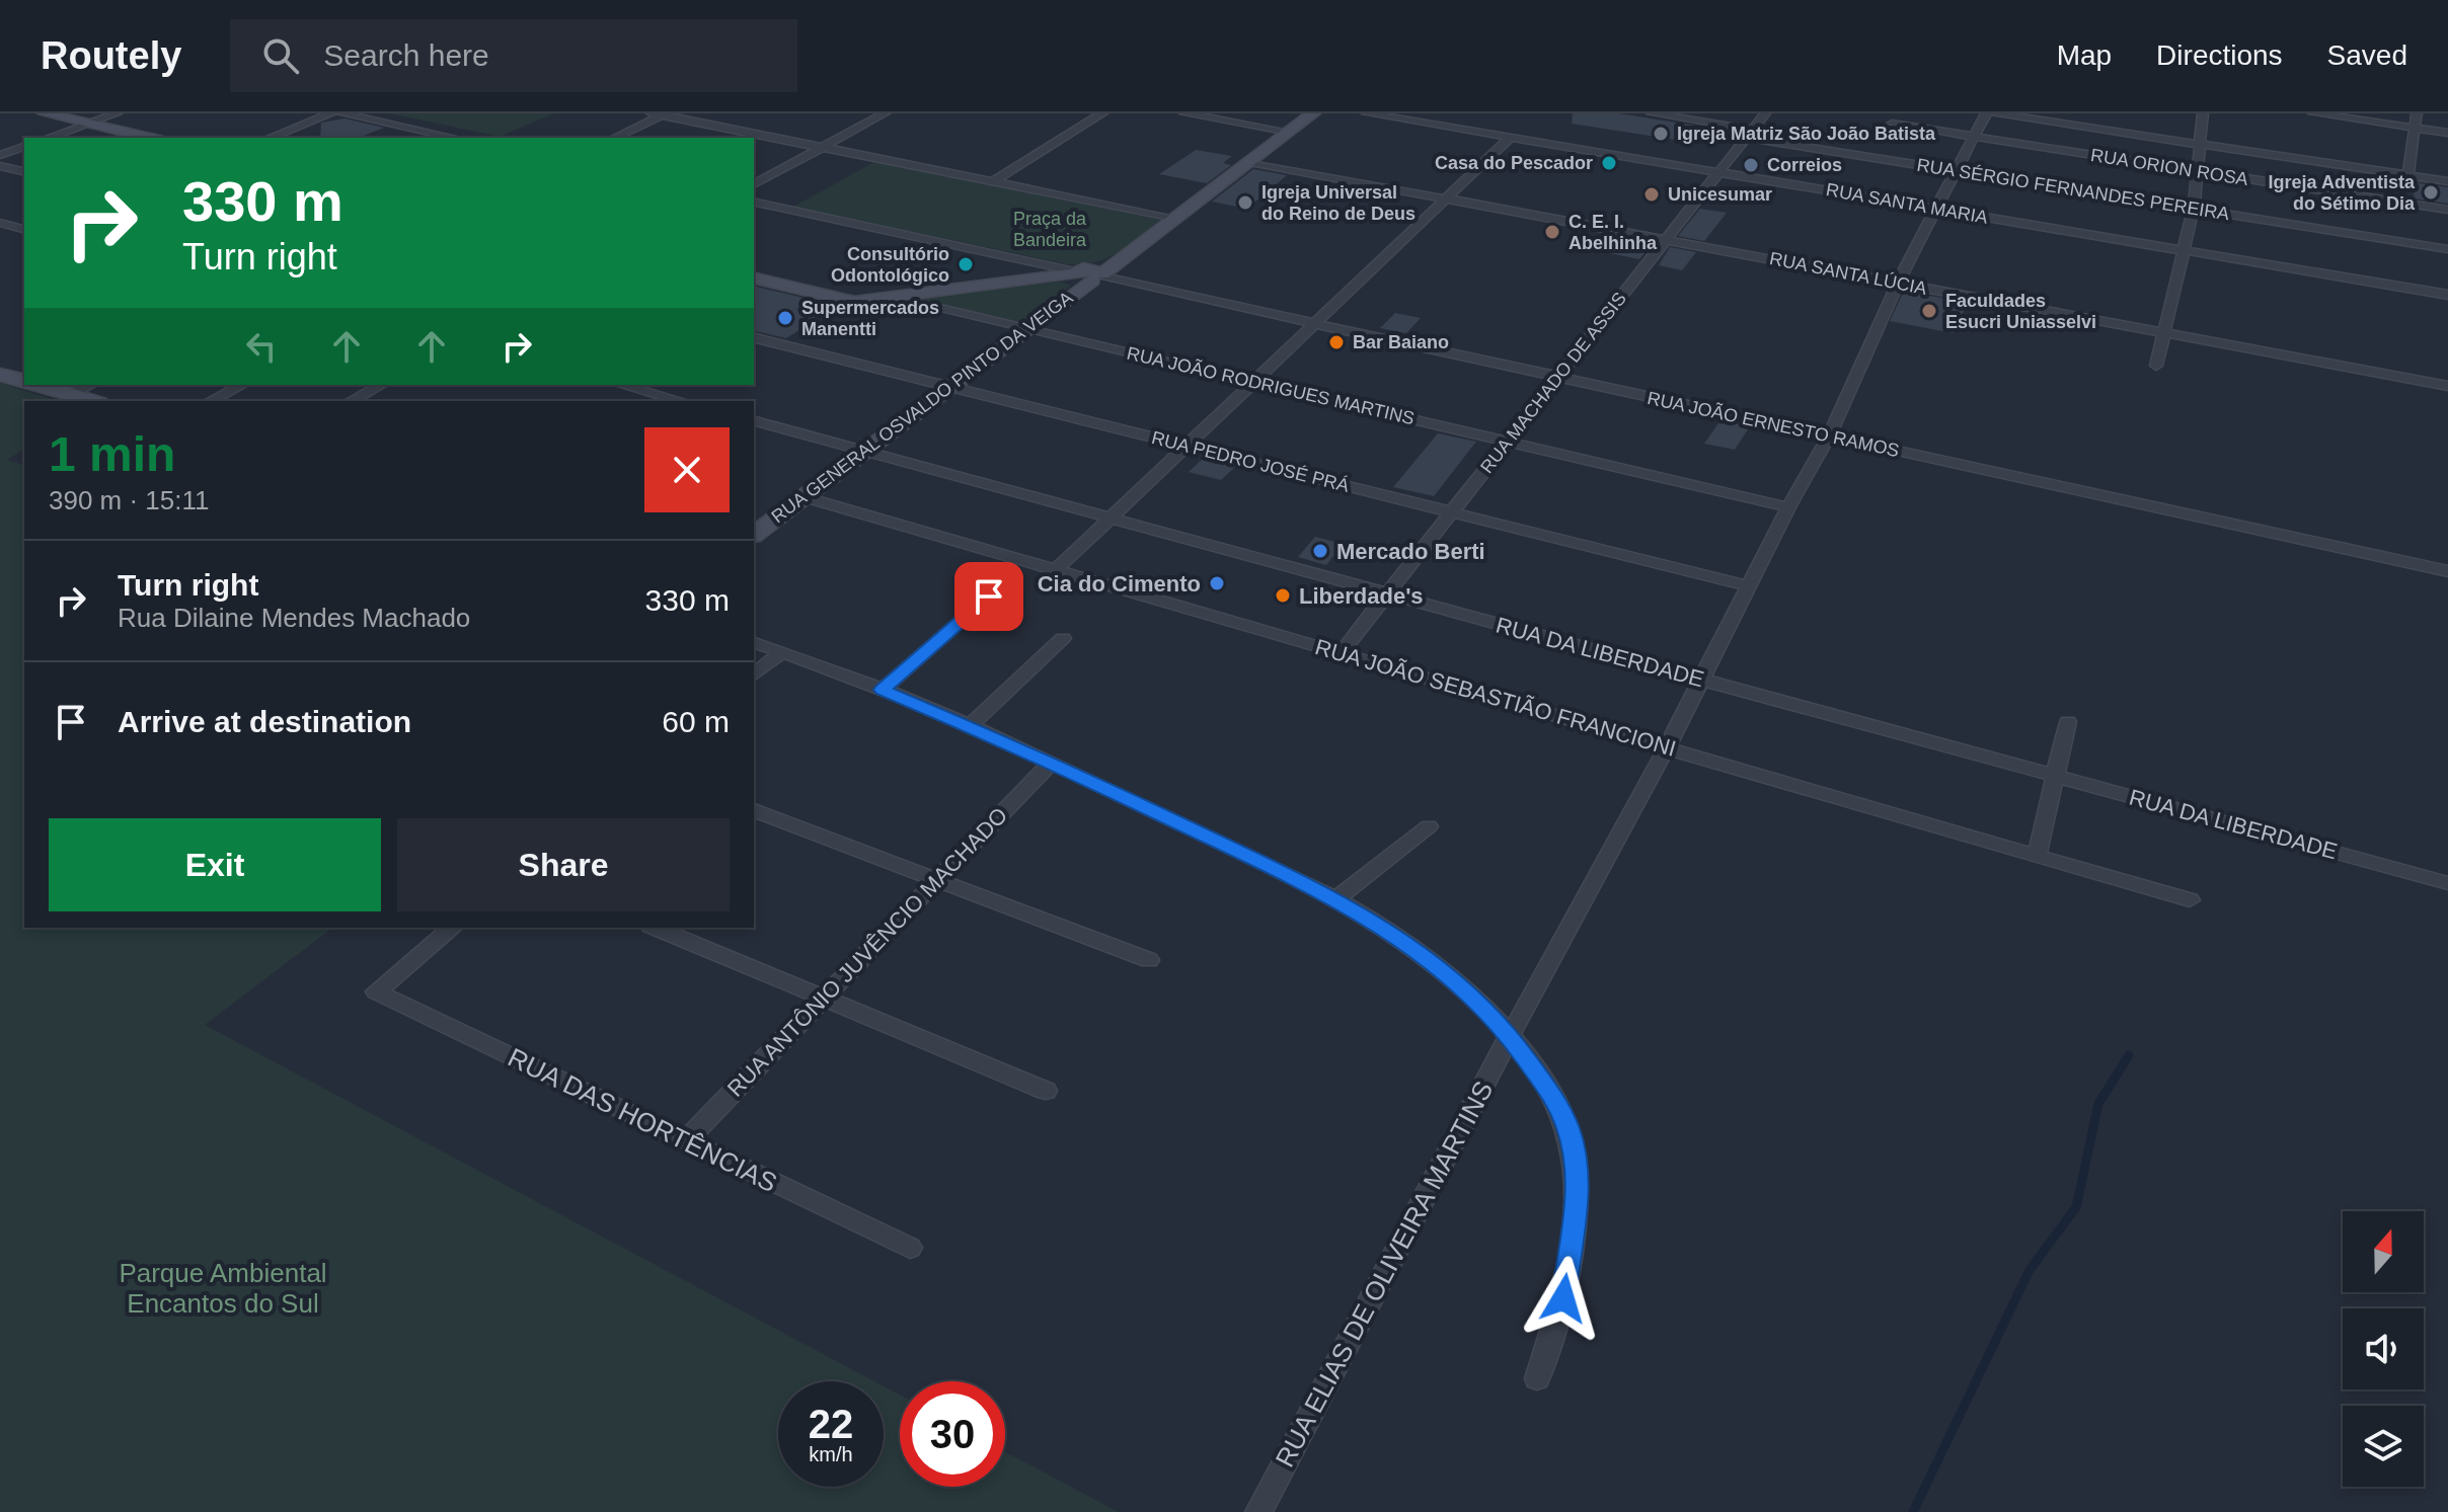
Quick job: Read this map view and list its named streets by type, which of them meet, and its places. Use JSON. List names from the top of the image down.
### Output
{
  "streets": {
    "street": [
      "RUA ORION ROSA",
      "RUA SÉRGIO FERNANDES PEREIRA",
      "RUA SANTA MARIA",
      "RUA SANTA LÚCIA",
      "RUA MACHADO DE ASSIS",
      "RUA JOÃO RODRIGUES MARTINS",
      "RUA GENERAL OSVALDO PINTO DA VEIGA",
      "RUA JOÃO ERNESTO RAMOS",
      "RUA PEDRO JOSÉ PRÁ",
      "RUA DA LIBERDADE",
      "RUA JOÃO SEBASTIÃO FRANCIONI",
      "RUA ANTÔNIO JUVÊNCIO MACHADO",
      "RUA DAS HORTÊNCIAS",
      "RUA ELIAS DE OLIVEIRA MARTINS"
    ]
  },
  "crossings": [
    ["RUA ORION ROSA", "RUA ELIAS DE OLIVEIRA MARTINS"],
    ["RUA SÉRGIO FERNANDES PEREIRA", "RUA MACHADO DE ASSIS"],
    ["RUA SÉRGIO FERNANDES PEREIRA", "RUA ELIAS DE OLIVEIRA MARTINS"],
    ["RUA SANTA MARIA", "RUA MACHADO DE ASSIS"],
    ["RUA SANTA MARIA", "RUA ELIAS DE OLIVEIRA MARTINS"],
    ["RUA SANTA LÚCIA", "RUA MACHADO DE ASSIS"],
    ["RUA SANTA LÚCIA", "RUA GENERAL OSVALDO PINTO DA VEIGA"],
    ["RUA SANTA LÚCIA", "RUA ELIAS DE OLIVEIRA MARTINS"],
    ["RUA MACHADO DE ASSIS", "RUA JOÃO RODRIGUES MARTINS"],
    ["RUA MACHADO DE ASSIS", "RUA JOÃO ERNESTO RAMOS"],
    ["RUA MACHADO DE ASSIS", "RUA PEDRO JOSÉ PRÁ"],
    ["RUA MACHADO DE ASSIS", "RUA DA LIBERDADE"],
    ["RUA MACHADO DE ASSIS", "RUA JOÃO SEBASTIÃO FRANCIONI"],
    ["RUA JOÃO RODRIGUES MARTINS", "RUA GENERAL OSVALDO PINTO DA VEIGA"],
    ["RUA JOÃO RODRIGUES MARTINS", "RUA ELIAS DE OLIVEIRA MARTINS"],
    ["RUA GENERAL OSVALDO PINTO DA VEIGA", "RUA JOÃO ERNESTO RAMOS"],
    ["RUA GENERAL OSVALDO PINTO DA VEIGA", "RUA PEDRO JOSÉ PRÁ"],
    ["RUA GENERAL OSVALDO PINTO DA VEIGA", "RUA DA LIBERDADE"],
    ["RUA GENERAL OSVALDO PINTO DA VEIGA", "RUA JOÃO SEBASTIÃO FRANCIONI"],
    ["RUA JOÃO ERNESTO RAMOS", "RUA ELIAS DE OLIVEIRA MARTINS"],
    ["RUA PEDRO JOSÉ PRÁ", "RUA ELIAS DE OLIVEIRA MARTINS"],
    ["RUA DA LIBERDADE", "RUA ELIAS DE OLIVEIRA MARTINS"],
    ["RUA JOÃO SEBASTIÃO FRANCIONI", "RUA ELIAS DE OLIVEIRA MARTINS"],
    ["RUA ANTÔNIO JUVÊNCIO MACHADO", "RUA DAS HORTÊNCIAS"]
  ],
  "parks": ["Praça da Bandeira", "Parque Ambiental Encantos do Sul"],
  "places": [
    "Igreja Matriz São João Batista",
    "Casa do Pescador",
    "Correios",
    "Igreja Adventista do Sétimo Dia",
    "Unicesumar",
    "Igreja Universal do Reino de Deus",
    "C. E. I. Abelhinha",
    "Consultório Odontológico",
    "Faculdades Esucri Uniasselvi",
    "Supermercados Manentti",
    "Bar Baiano",
    "Mercado Berti",
    "Cia do Cimento",
    "Liberdade's"
  ],
  "north": "top",
  "page": {
    "header": "Routely",
    "search": "Search here",
    "nav": ["Map", "Directions", "Saved"],
    "turn": ["330 m", "Turn right"],
    "heading": ["1 min", "390 m · 15:11"],
    "list": [
      {
        "name": "Turn right",
        "note": "Rua Dilaine Mendes Machado",
        "value": "330 m"
      },
      {
        "name": "Arrive at destination",
        "value": "60 m"
      }
    ],
    "buttons": ["Exit", "Share"],
    "speed": "22 km/h",
    "limit": "30"
  }
}
